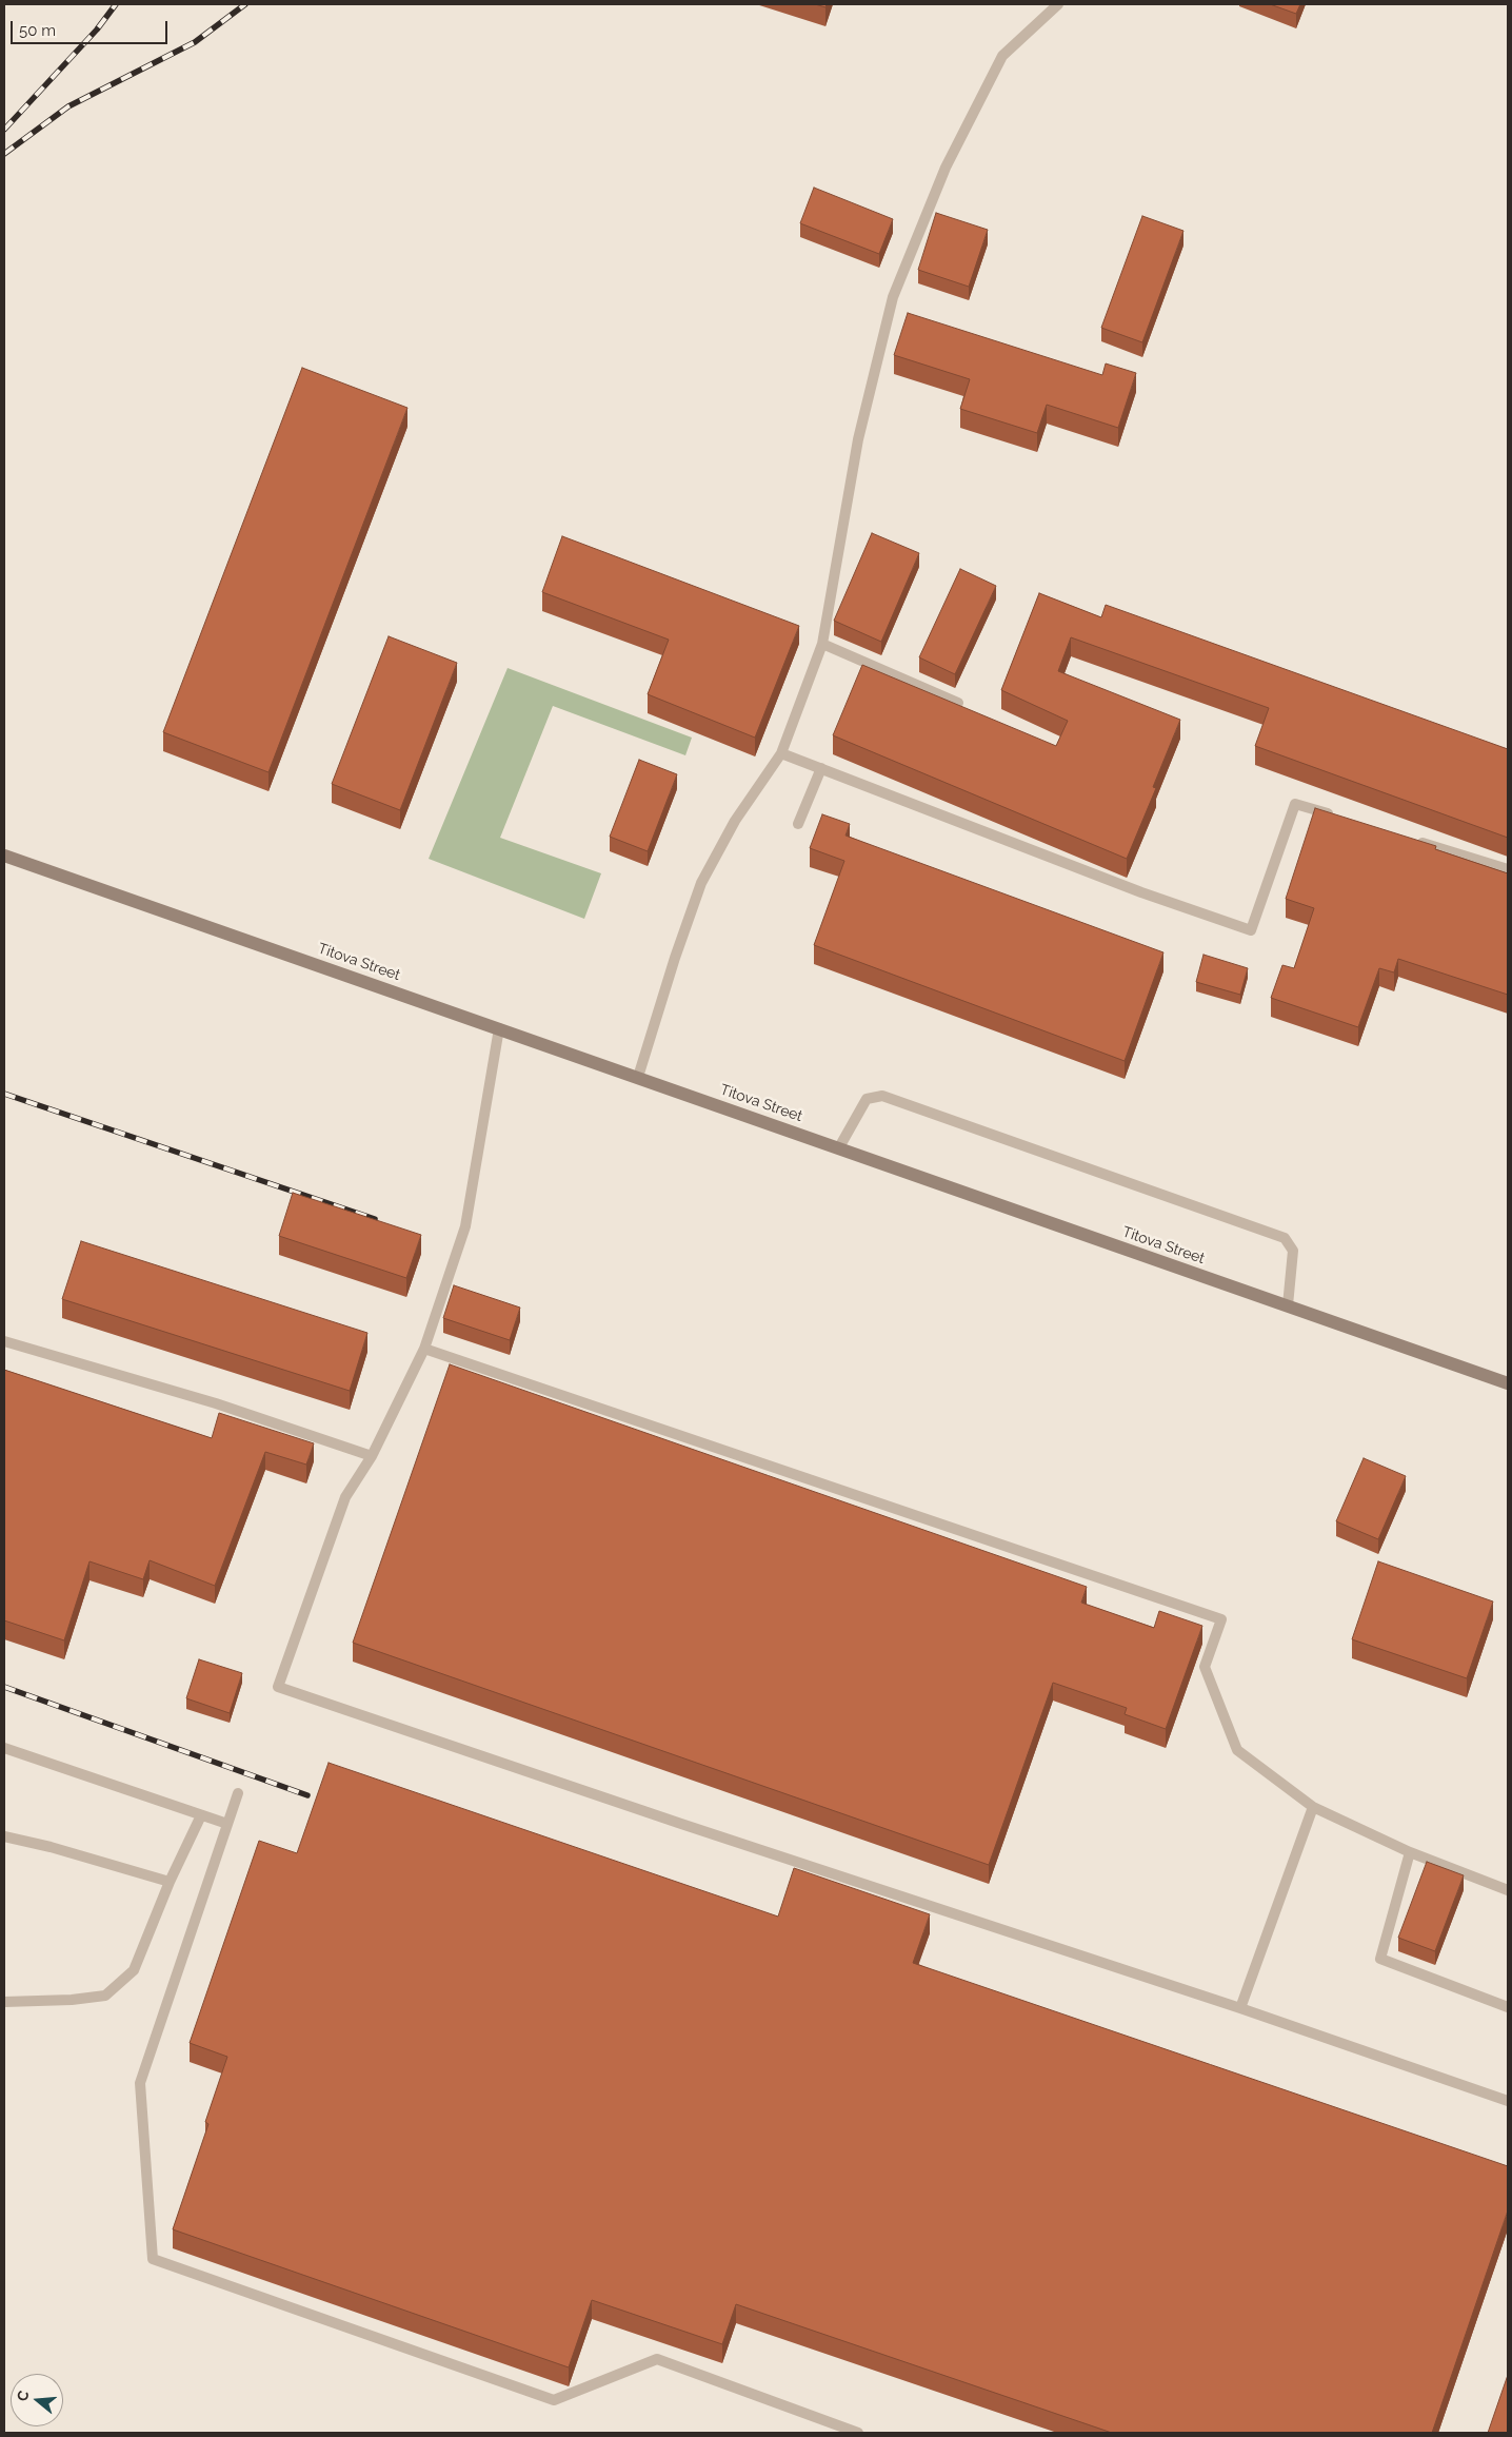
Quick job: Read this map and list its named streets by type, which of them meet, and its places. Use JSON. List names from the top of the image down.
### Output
{
  "streets": {
    "main road": ["Titova Street"]
  },
  "scale_bar": "50 m",
  "north": "left"
}
